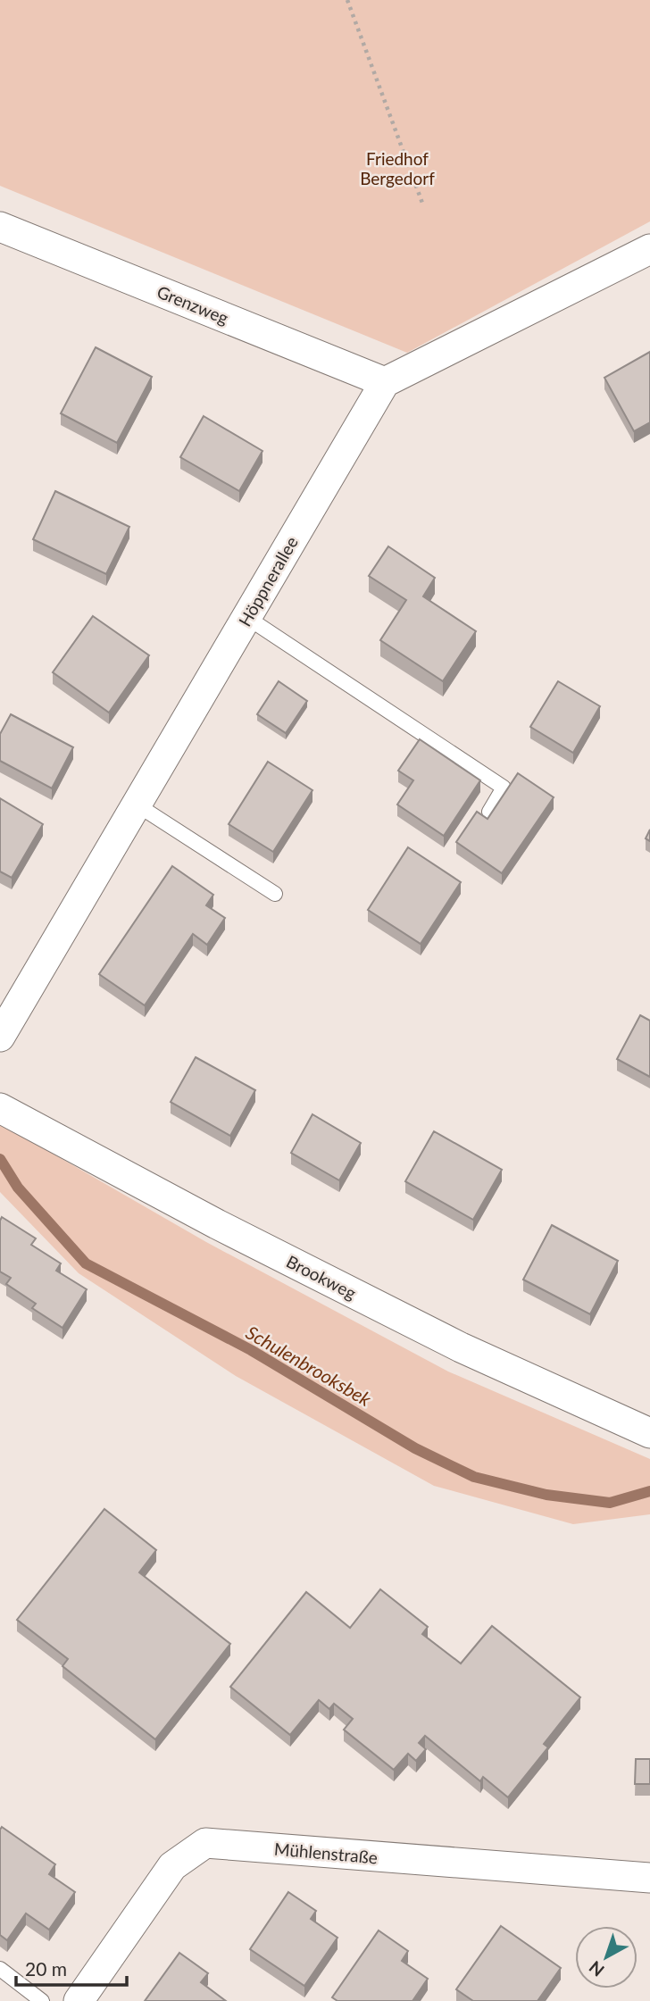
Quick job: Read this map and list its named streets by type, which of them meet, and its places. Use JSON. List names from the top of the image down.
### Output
{
  "streets": {
    "street": [
      "Grenzweg",
      "Höppnerallee",
      "Brookweg",
      "Mühlenstraße"
    ]
  },
  "crossings": [
    ["Grenzweg", "Höppnerallee"]
  ],
  "water": ["Schulenbrooksbek"],
  "parks": ["Friedhof Bergedorf"],
  "scale_bar": "20 m",
  "north": "bottom left"
}
